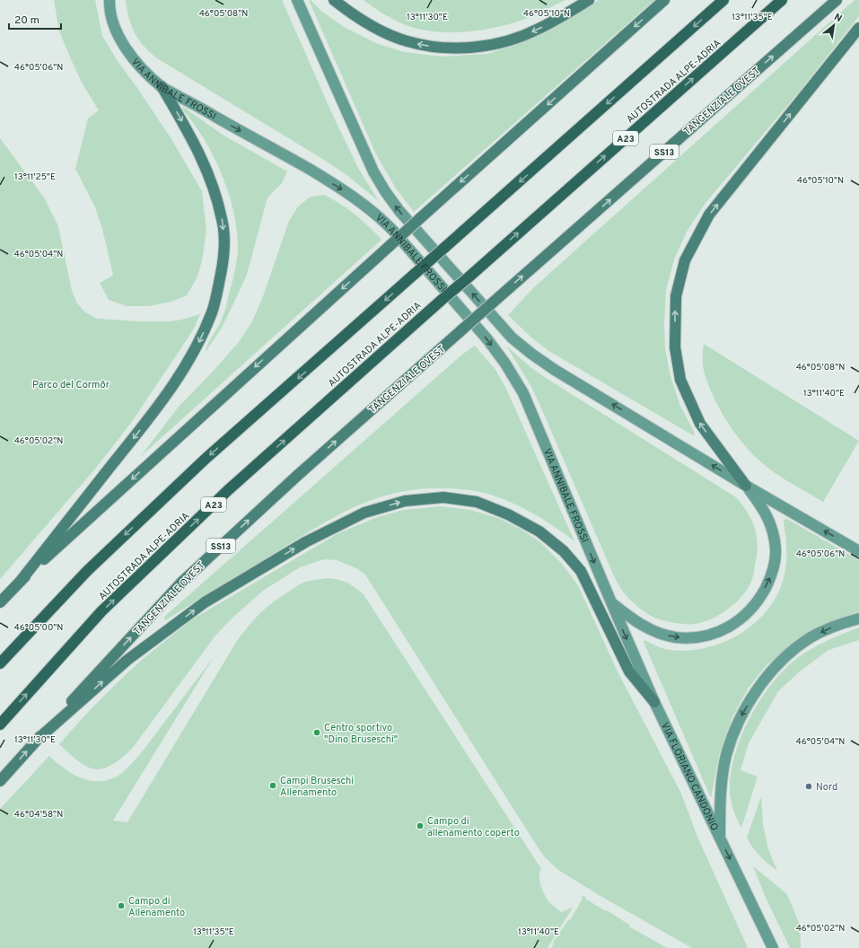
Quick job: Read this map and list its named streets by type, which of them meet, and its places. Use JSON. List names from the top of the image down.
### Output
{
  "streets": {
    "highway": [
      "AUTOSTRADA ALPE-ADRIA",
      "TANGENZIALE OVEST",
      "A23",
      "SS13"
    ],
    "main road": ["VIA ANNIBALE FROSSI", "VIA FLORIANO CANDONIO"]
  },
  "crossings": [
    ["VIA ANNIBALE FROSSI", "VIA FLORIANO CANDONIO"]
  ],
  "one_way": ["VIA FLORIANO CANDONIO"],
  "parks": ["Parco del Cormôr"],
  "places": [
    "Centro sportivo \"Dino Bruseschi\"",
    "Campi Bruseschi Allenamento",
    "Nord",
    "Campo di allenamento coperto",
    "Campo di Allenamento"
  ],
  "scale_bar": "20 m",
  "north": "top right",
  "coordinates": [
    "46°05'08\"N",
    "46°05'10\"N",
    "13°11'30\"E",
    "13°11'35\"E",
    "46°05'06\"N",
    "13°11'25\"E",
    "46°05'04\"N",
    "13°11'40\"E",
    "46°05'02\"N",
    "46°05'00\"N",
    "46°04'58\"N"
  ]
}
